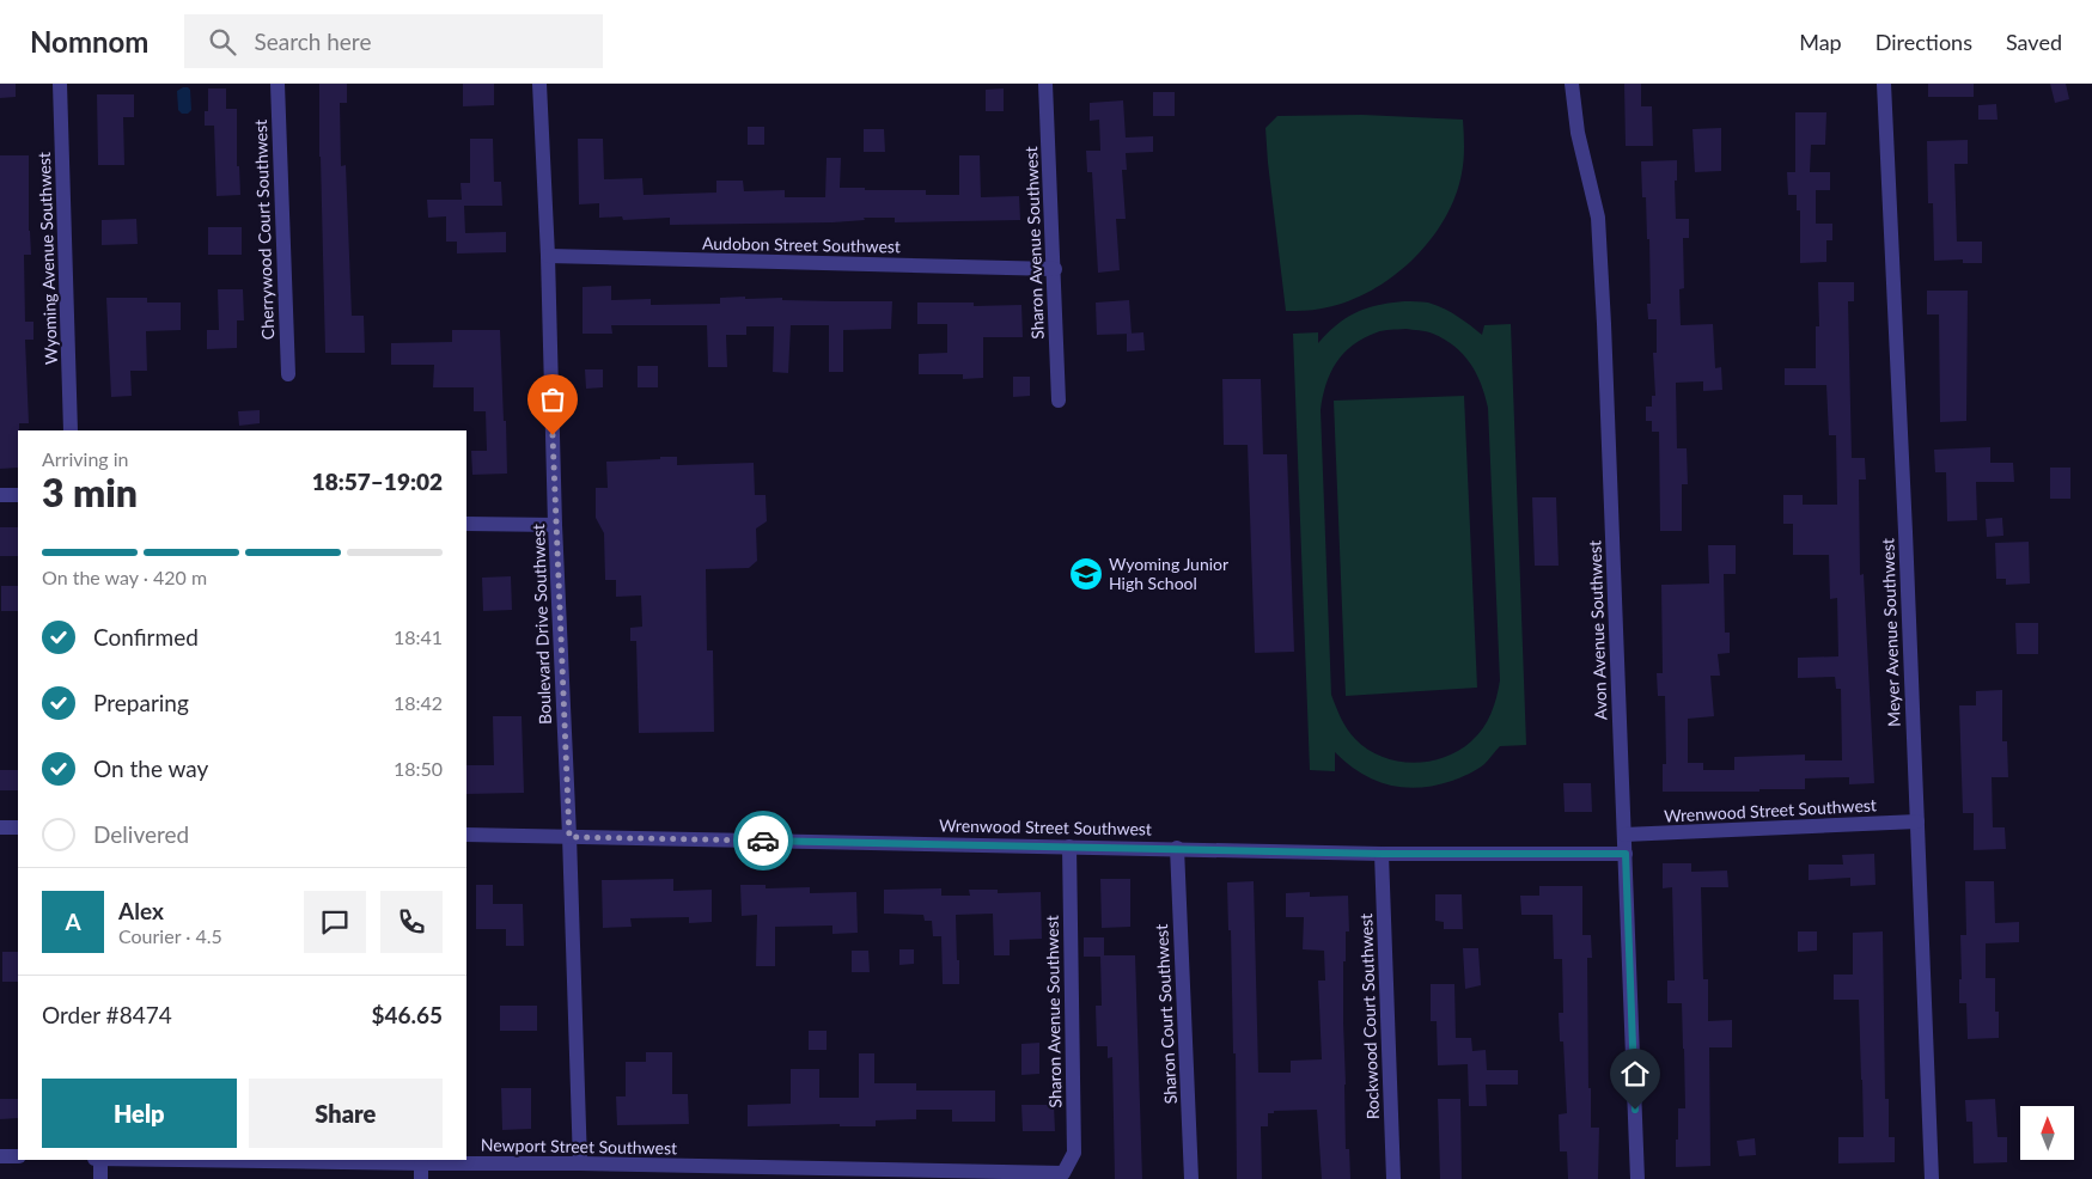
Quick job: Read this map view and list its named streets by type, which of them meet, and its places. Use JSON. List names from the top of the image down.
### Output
{
  "streets": {
    "street": [
      "Cherrywood Court Southwest",
      "Sharon Avenue Southwest",
      "Audobon Street Southwest",
      "Wyoming Avenue Southwest",
      "Boulevard Drive Southwest",
      "Avon Avenue Southwest",
      "Meyer Avenue Southwest",
      "Wrenwood Street Southwest",
      "Sharon Court Southwest",
      "Rockwood Court Southwest",
      "Newport Street Southwest"
    ]
  },
  "crossings": [
    ["Sharon Avenue Southwest", "Audobon Street Southwest"],
    ["Sharon Avenue Southwest", "Wrenwood Street Southwest"],
    ["Sharon Avenue Southwest", "Newport Street Southwest"],
    ["Audobon Street Southwest", "Boulevard Drive Southwest"],
    ["Boulevard Drive Southwest", "Wrenwood Street Southwest"],
    ["Boulevard Drive Southwest", "Newport Street Southwest"],
    ["Avon Avenue Southwest", "Wrenwood Street Southwest"],
    ["Meyer Avenue Southwest", "Wrenwood Street Southwest"],
    ["Wrenwood Street Southwest", "Sharon Court Southwest"],
    ["Wrenwood Street Southwest", "Rockwood Court Southwest"]
  ],
  "places": {
    "school or university": ["Wyoming Junior High School"]
  },
  "north": "top",
  "page": {
    "header": "Nomnom",
    "search": "Search here",
    "nav": ["Map", "Directions", "Saved"],
    "heading": ["3 min", "Arriving in", "18:57–19:02"],
    "panel": [
      "Alex",
      "Courier · 4.5",
      "Order #8474",
      "$46.65"
    ],
    "bar": "On the way · 420 m",
    "list": [
      ["Confirmed", "18:41"],
      ["Preparing", "18:42"],
      ["On the way", "18:50"],
      "Delivered"
    ],
    "round": "A",
    "buttons": ["Help", "Share"]
  }
}
